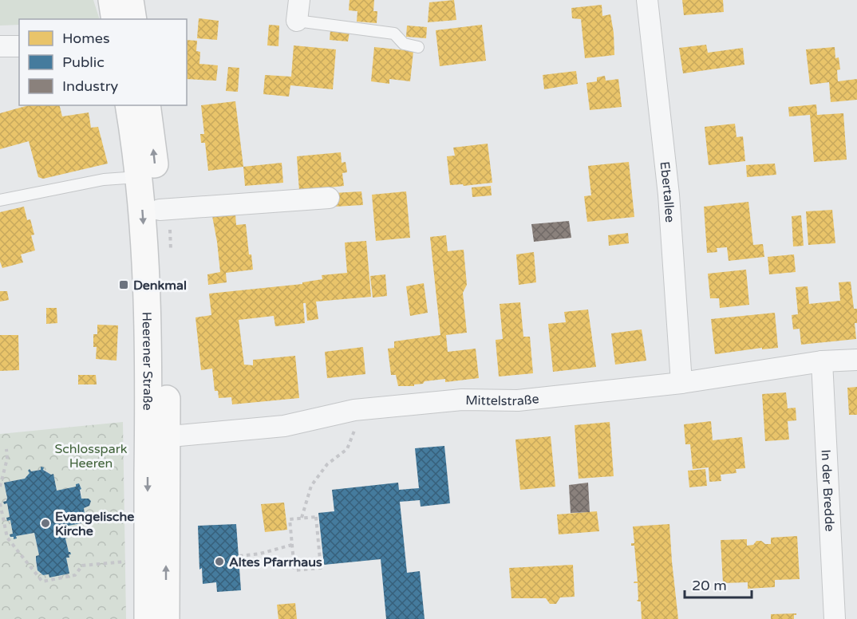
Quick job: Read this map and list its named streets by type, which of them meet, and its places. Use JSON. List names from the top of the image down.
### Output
{
  "streets": {
    "main road": ["Heerener Straße"],
    "street": ["Ebertallee", "Mittelstraße", "In der Bredde"]
  },
  "crossings": [
    ["Ebertallee", "Mittelstraße"],
    ["Heerener Straße", "Mittelstraße"],
    ["Mittelstraße", "In der Bredde"]
  ],
  "parks": ["Schlosspark Heeren"],
  "places": {
    "transit": ["Denkmal"],
    "other": ["Evangelische Kirche", "Altes Pfarrhaus"]
  },
  "legend": ["Homes", "Public", "Industry"],
  "scale_bar": "20 m"
}
